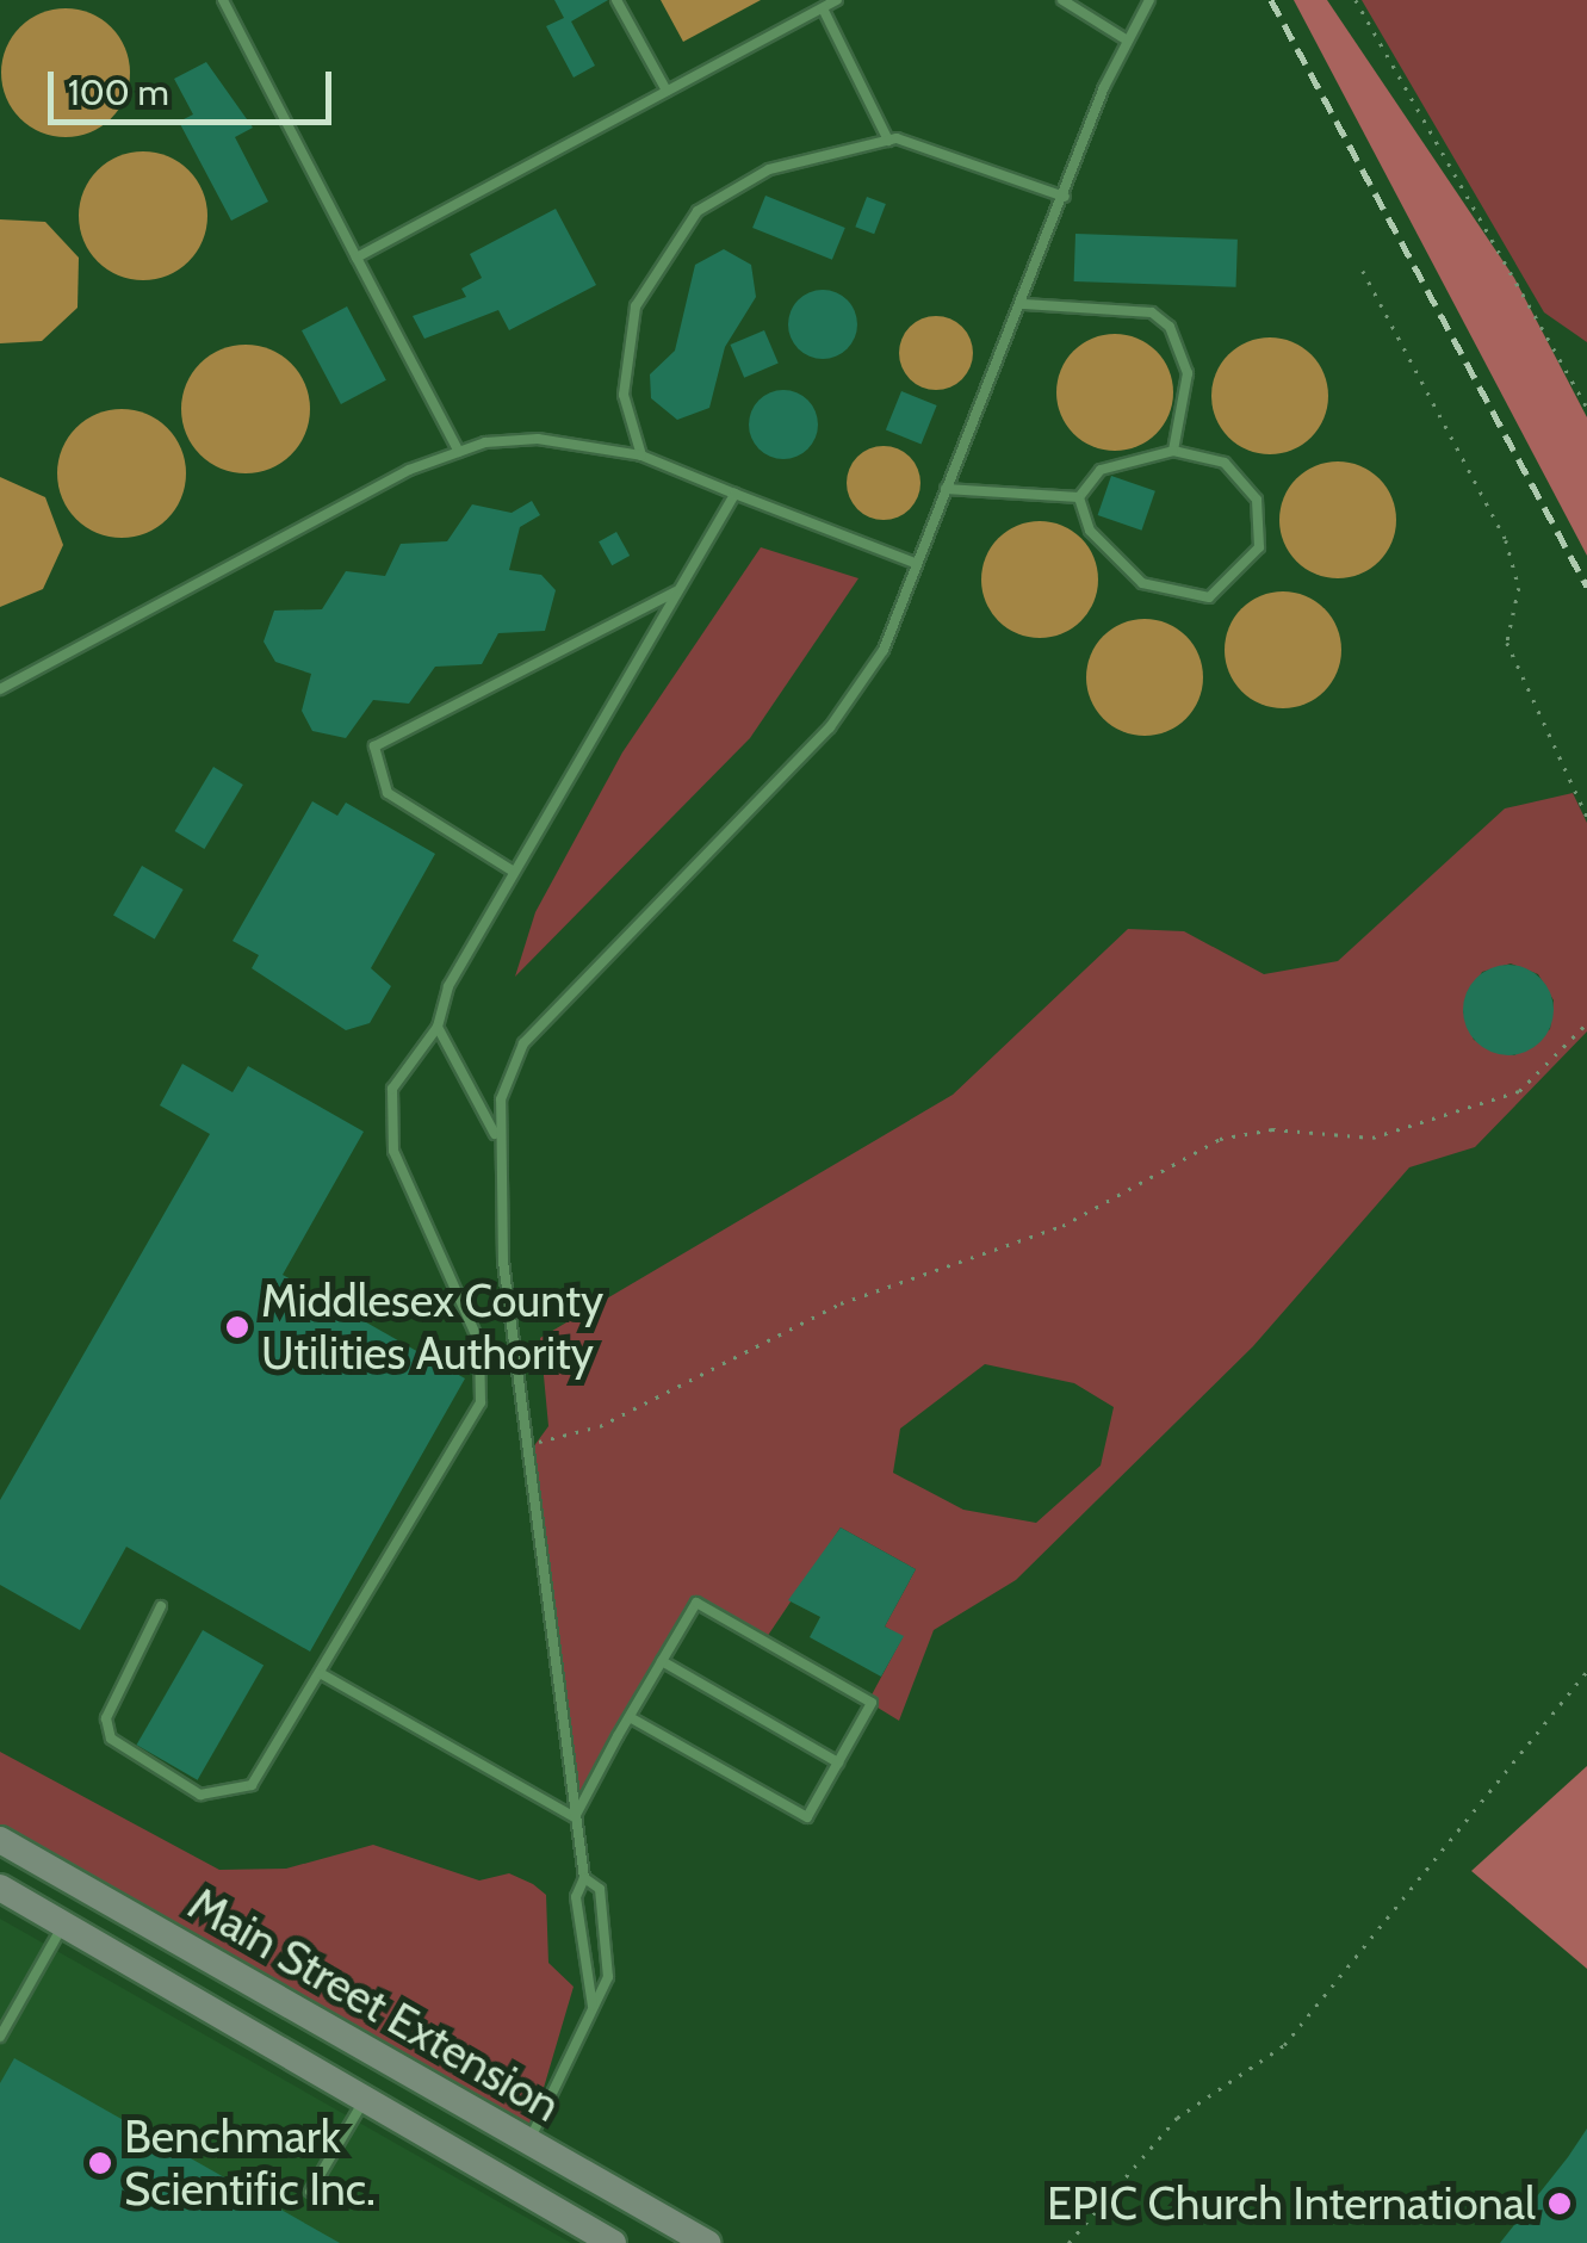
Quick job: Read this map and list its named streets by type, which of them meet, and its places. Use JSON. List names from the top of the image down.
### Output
{
  "streets": {
    "main road": ["Main Street Extension"]
  },
  "places": ["Middlesex County Utilities Authority", "Benchmark Scientific Inc.", "EPIC Church International"],
  "scale_bar": "100 m"
}
